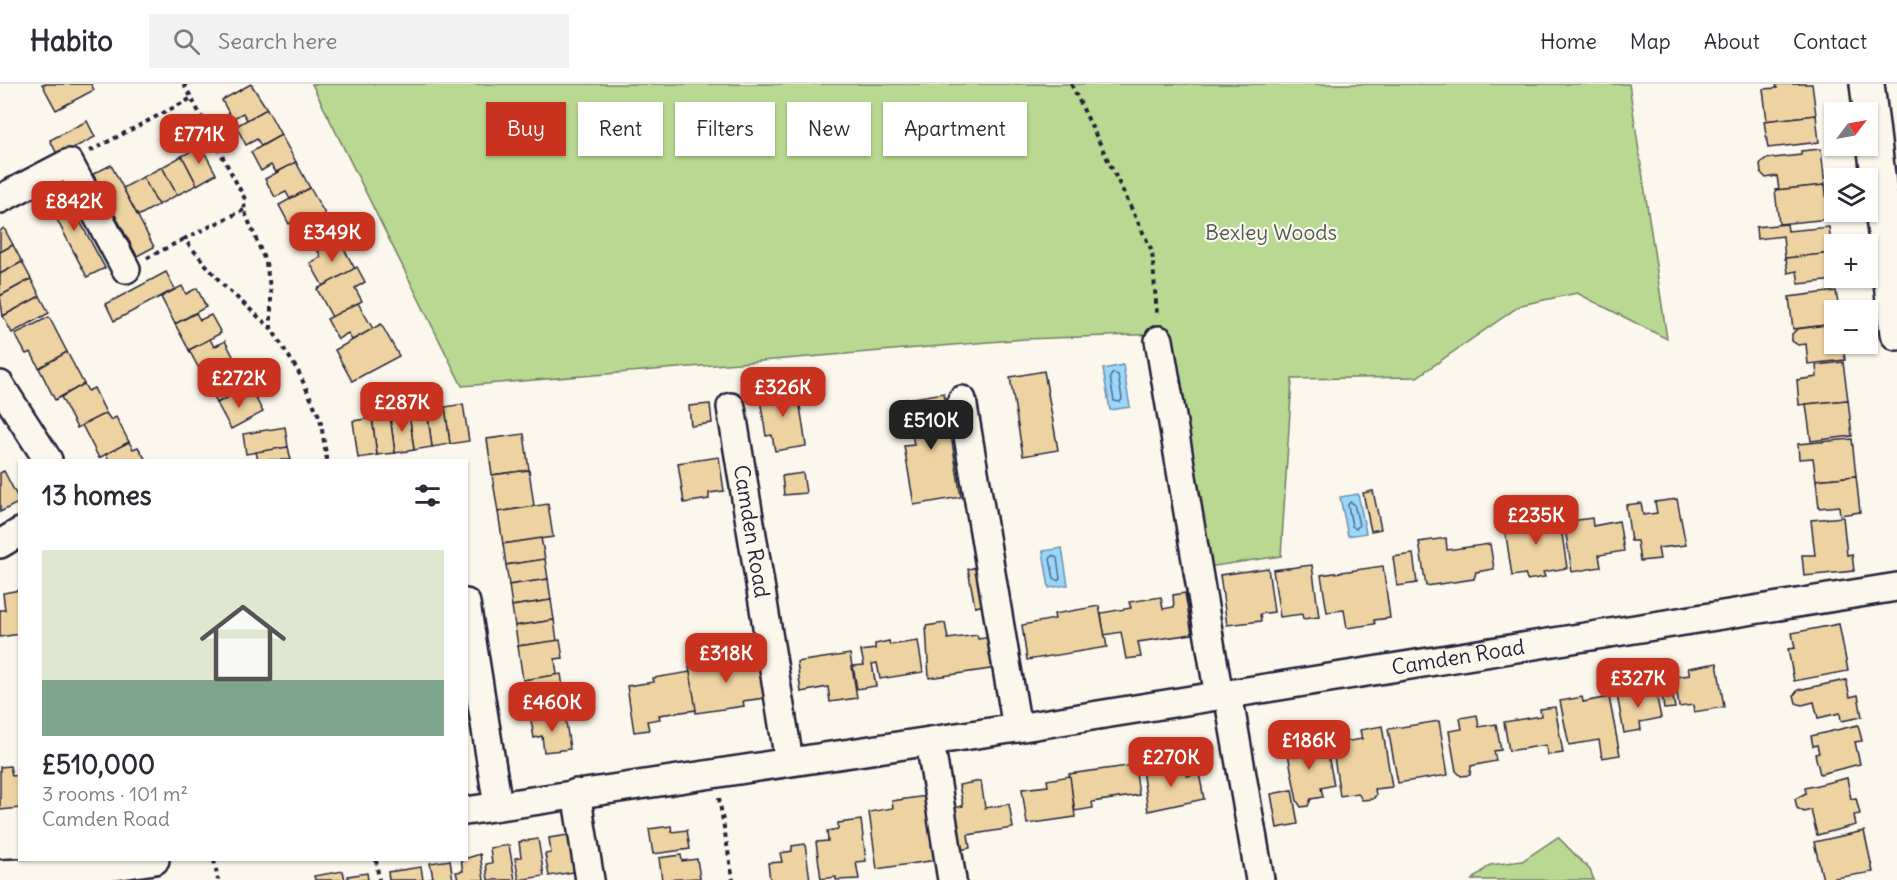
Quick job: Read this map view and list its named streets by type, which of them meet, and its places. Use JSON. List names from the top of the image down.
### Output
{
  "streets": {
    "street": ["Camden Road"]
  },
  "parks": ["Bexley Woods"],
  "north": "top right",
  "page": {
    "header": "Habito",
    "search": "Search here",
    "nav": [
      "Home",
      "Map",
      "About",
      "Contact"
    ],
    "map_buttons": ["+", "−"],
    "chip": [
      "Buy",
      "Rent",
      "Filters",
      "New",
      "Apartment"
    ],
    "price": [
      "£771K",
      "£842K",
      "£349K",
      "£272K",
      "£326K",
      "£287K",
      "£510K",
      "£235K",
      "£318K",
      "£327K",
      "£460K",
      "£186K",
      "£270K"
    ],
    "heading": "13 homes",
    "list": [
      {
        "name": "£510,000",
        "note": "3 rooms · 101 m² · Camden Road"
      }
    ]
  }
}
